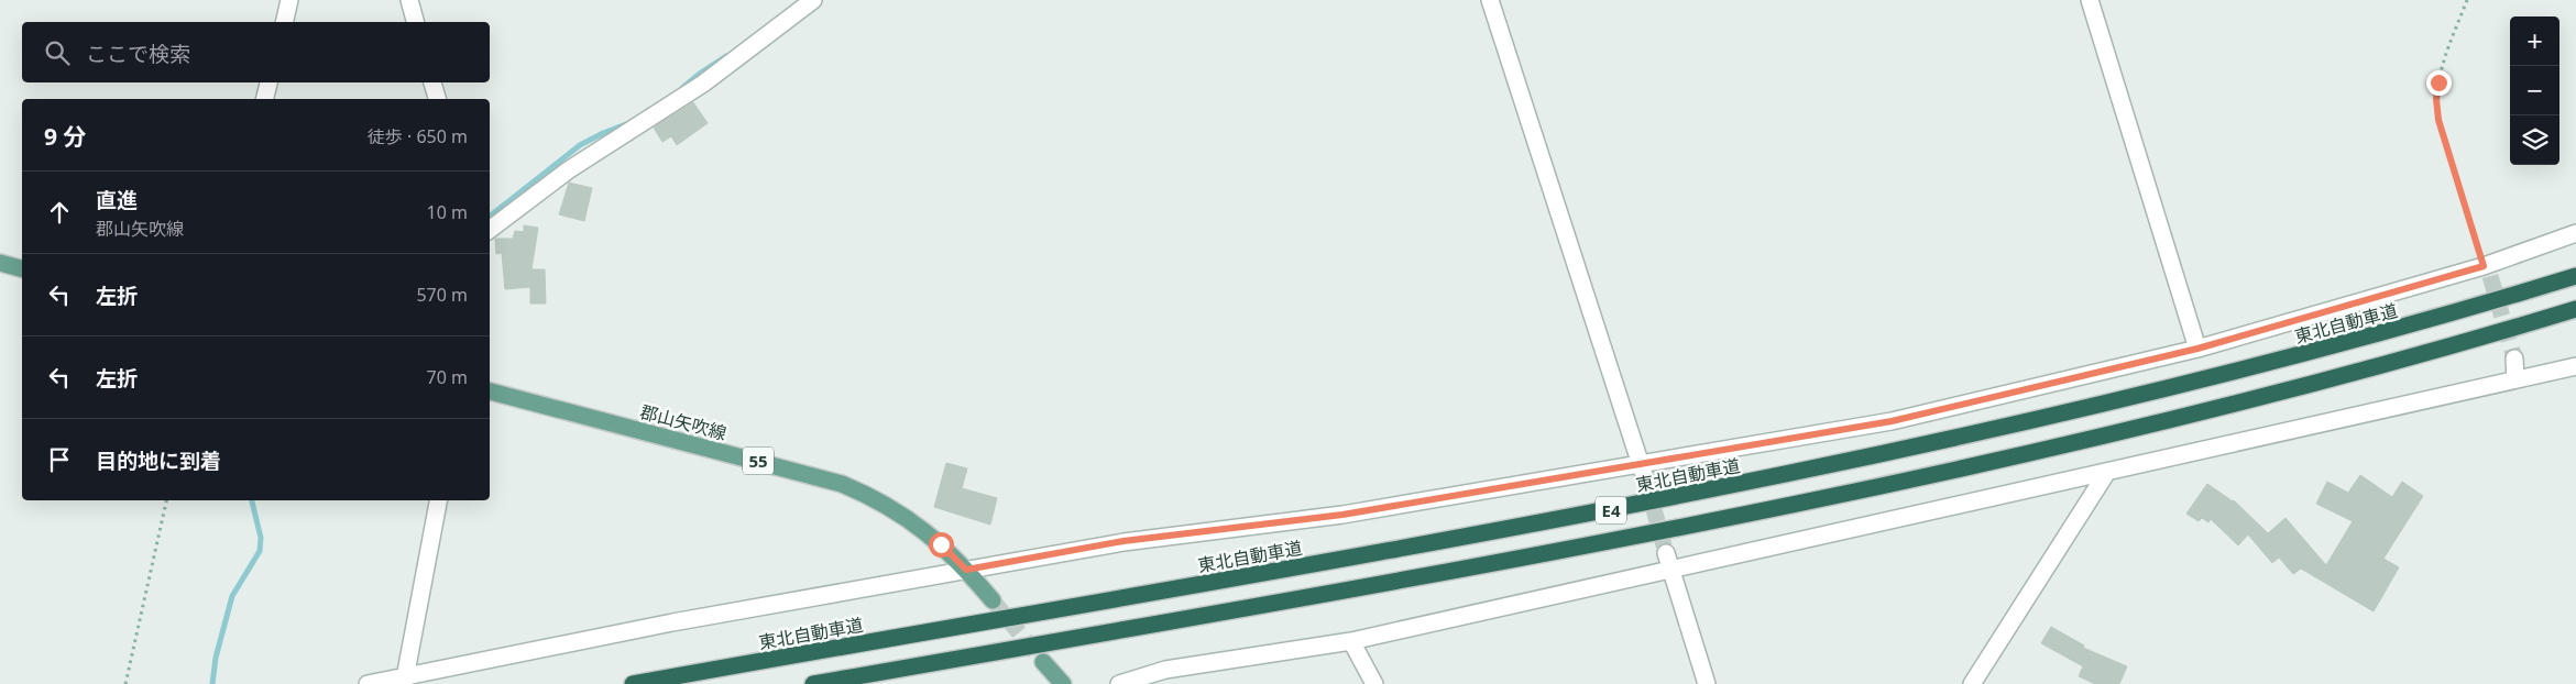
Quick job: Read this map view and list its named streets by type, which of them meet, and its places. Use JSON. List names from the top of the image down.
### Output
{
  "streets": {
    "highway": ["東北自動車道", "E4"],
    "main road": ["郡山矢吹線", "55"]
  },
  "page": {
    "map_buttons": ["+", "−"],
    "search": "ここで検索",
    "heading": ["9 分", "徒歩 · 650 m"],
    "list": [
      ["直進", "郡山矢吹線", "10 m"],
      ["左折", "570 m"],
      ["左折", "70 m"],
      "目的地に到着"
    ]
  }
}
